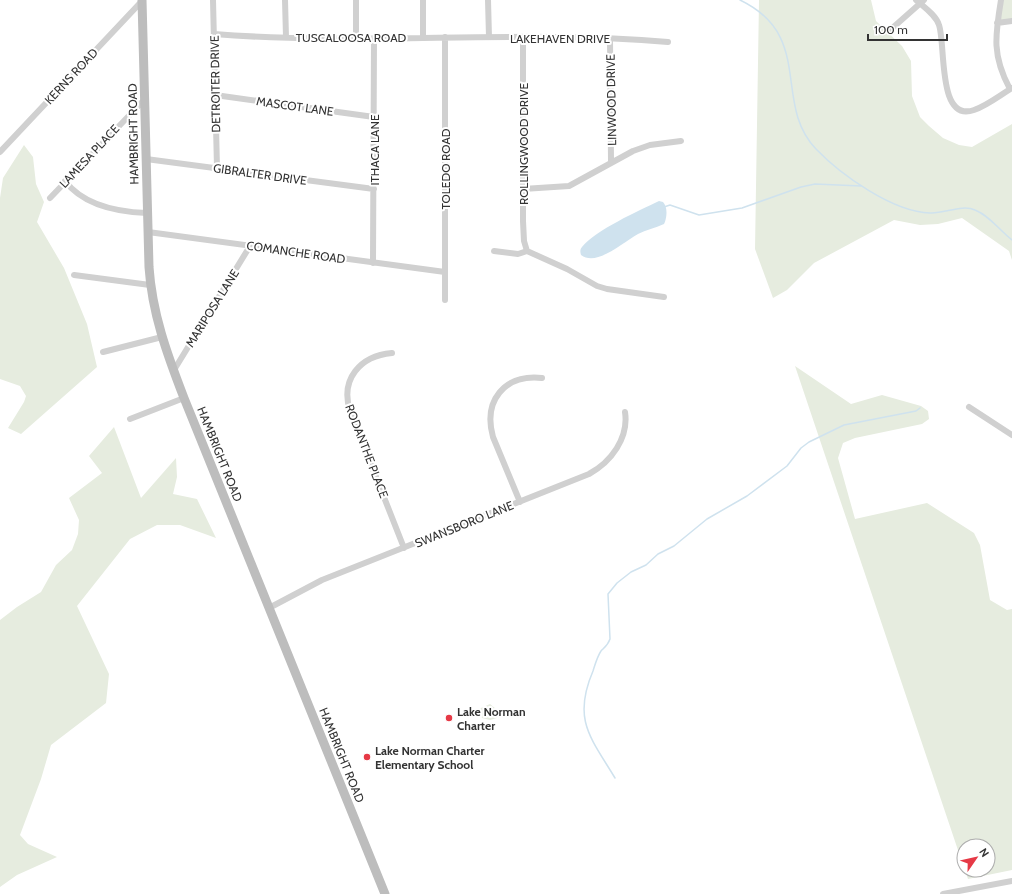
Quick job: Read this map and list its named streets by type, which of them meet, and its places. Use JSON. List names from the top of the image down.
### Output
{
  "streets": {
    "main road": ["HAMBRIGHT ROAD"],
    "street": [
      "TUSCALOOSA ROAD",
      "LAKEHAVEN DRIVE",
      "KERNS ROAD",
      "DETROITER DRIVE",
      "LINWOOD DRIVE",
      "MASCOT LANE",
      "ROLLINGWOOD DRIVE",
      "ITHACA LANE",
      "LAMESA PLACE",
      "TOLEDO ROAD",
      "GIBRALTER DRIVE",
      "COMANCHE ROAD",
      "MARIPOSA LANE",
      "RODANTHE PLACE",
      "SWANSBORO LANE"
    ]
  },
  "crossings": [
    ["TUSCALOOSA ROAD", "LAKEHAVEN DRIVE"],
    ["TUSCALOOSA ROAD", "DETROITER DRIVE"],
    ["TUSCALOOSA ROAD", "ITHACA LANE"],
    ["TUSCALOOSA ROAD", "TOLEDO ROAD"],
    ["LAKEHAVEN DRIVE", "LINWOOD DRIVE"],
    ["LAKEHAVEN DRIVE", "ROLLINGWOOD DRIVE"],
    ["KERNS ROAD", "HAMBRIGHT ROAD"],
    ["DETROITER DRIVE", "MASCOT LANE"],
    ["DETROITER DRIVE", "GIBRALTER DRIVE"],
    ["MASCOT LANE", "ITHACA LANE"],
    ["HAMBRIGHT ROAD", "LAMESA PLACE"],
    ["HAMBRIGHT ROAD", "GIBRALTER DRIVE"],
    ["HAMBRIGHT ROAD", "COMANCHE ROAD"],
    ["HAMBRIGHT ROAD", "MARIPOSA LANE"],
    ["HAMBRIGHT ROAD", "SWANSBORO LANE"],
    ["ITHACA LANE", "GIBRALTER DRIVE"],
    ["ITHACA LANE", "COMANCHE ROAD"],
    ["TOLEDO ROAD", "COMANCHE ROAD"],
    ["COMANCHE ROAD", "MARIPOSA LANE"],
    ["RODANTHE PLACE", "SWANSBORO LANE"]
  ],
  "places": ["Lake Norman Charter", "Lake Norman Charter Elementary School"],
  "scale_bar": "100 m",
  "north": "top right"
}
